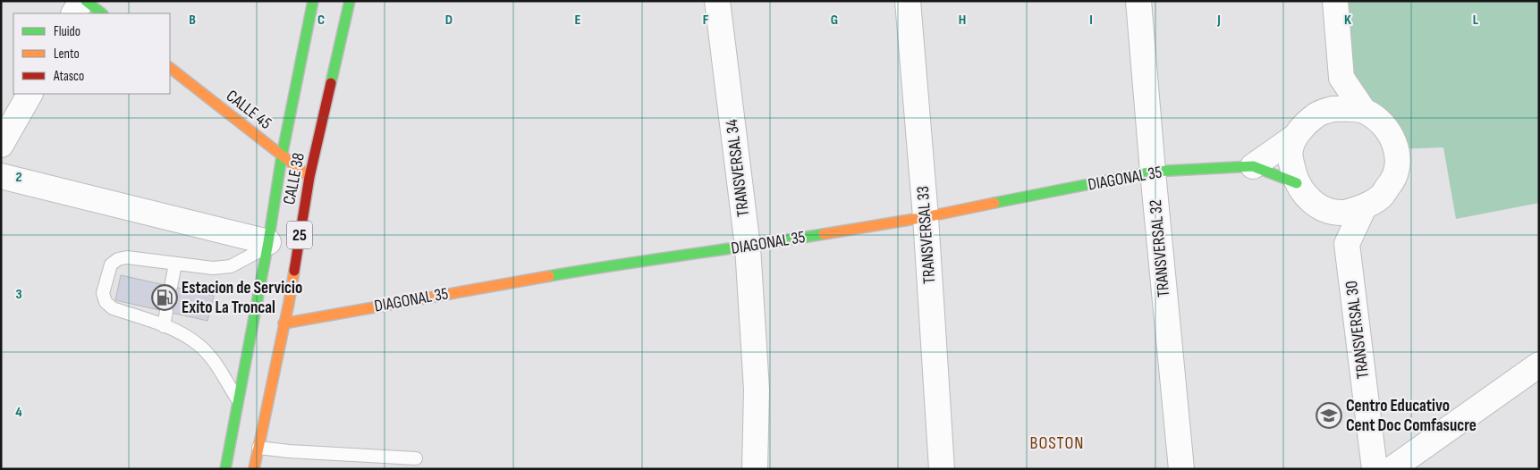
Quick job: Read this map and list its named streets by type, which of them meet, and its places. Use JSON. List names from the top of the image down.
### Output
{
  "streets": {
    "main road": [
      "CALLE 45",
      "CALLE 38",
      "DIAGONAL 35",
      "25"
    ],
    "street": [
      "TRANSVERSAL 34",
      "TRANSVERSAL 33",
      "TRANSVERSAL 32",
      "TRANSVERSAL 30"
    ]
  },
  "crossings": [
    ["CALLE 45", "CALLE 38"],
    ["TRANSVERSAL 34", "DIAGONAL 35"],
    ["CALLE 38", "DIAGONAL 35"],
    ["DIAGONAL 35", "TRANSVERSAL 33"],
    ["DIAGONAL 35", "TRANSVERSAL 32"]
  ],
  "districts": ["BOSTON"],
  "places": {
    "fuel station": ["Estacion de Servicio Exito La Troncal"],
    "school or university": ["Centro Educativo Cent Doc Comfasucre"]
  },
  "legend": ["Fluido", "Lento", "Atasco"],
  "grid": {
    "columns": [
      "B",
      "C",
      "D",
      "E",
      "F",
      "G",
      "H",
      "I",
      "J",
      "K",
      "L"
    ],
    "rows": ["2", "3", "4"]
  }
}
